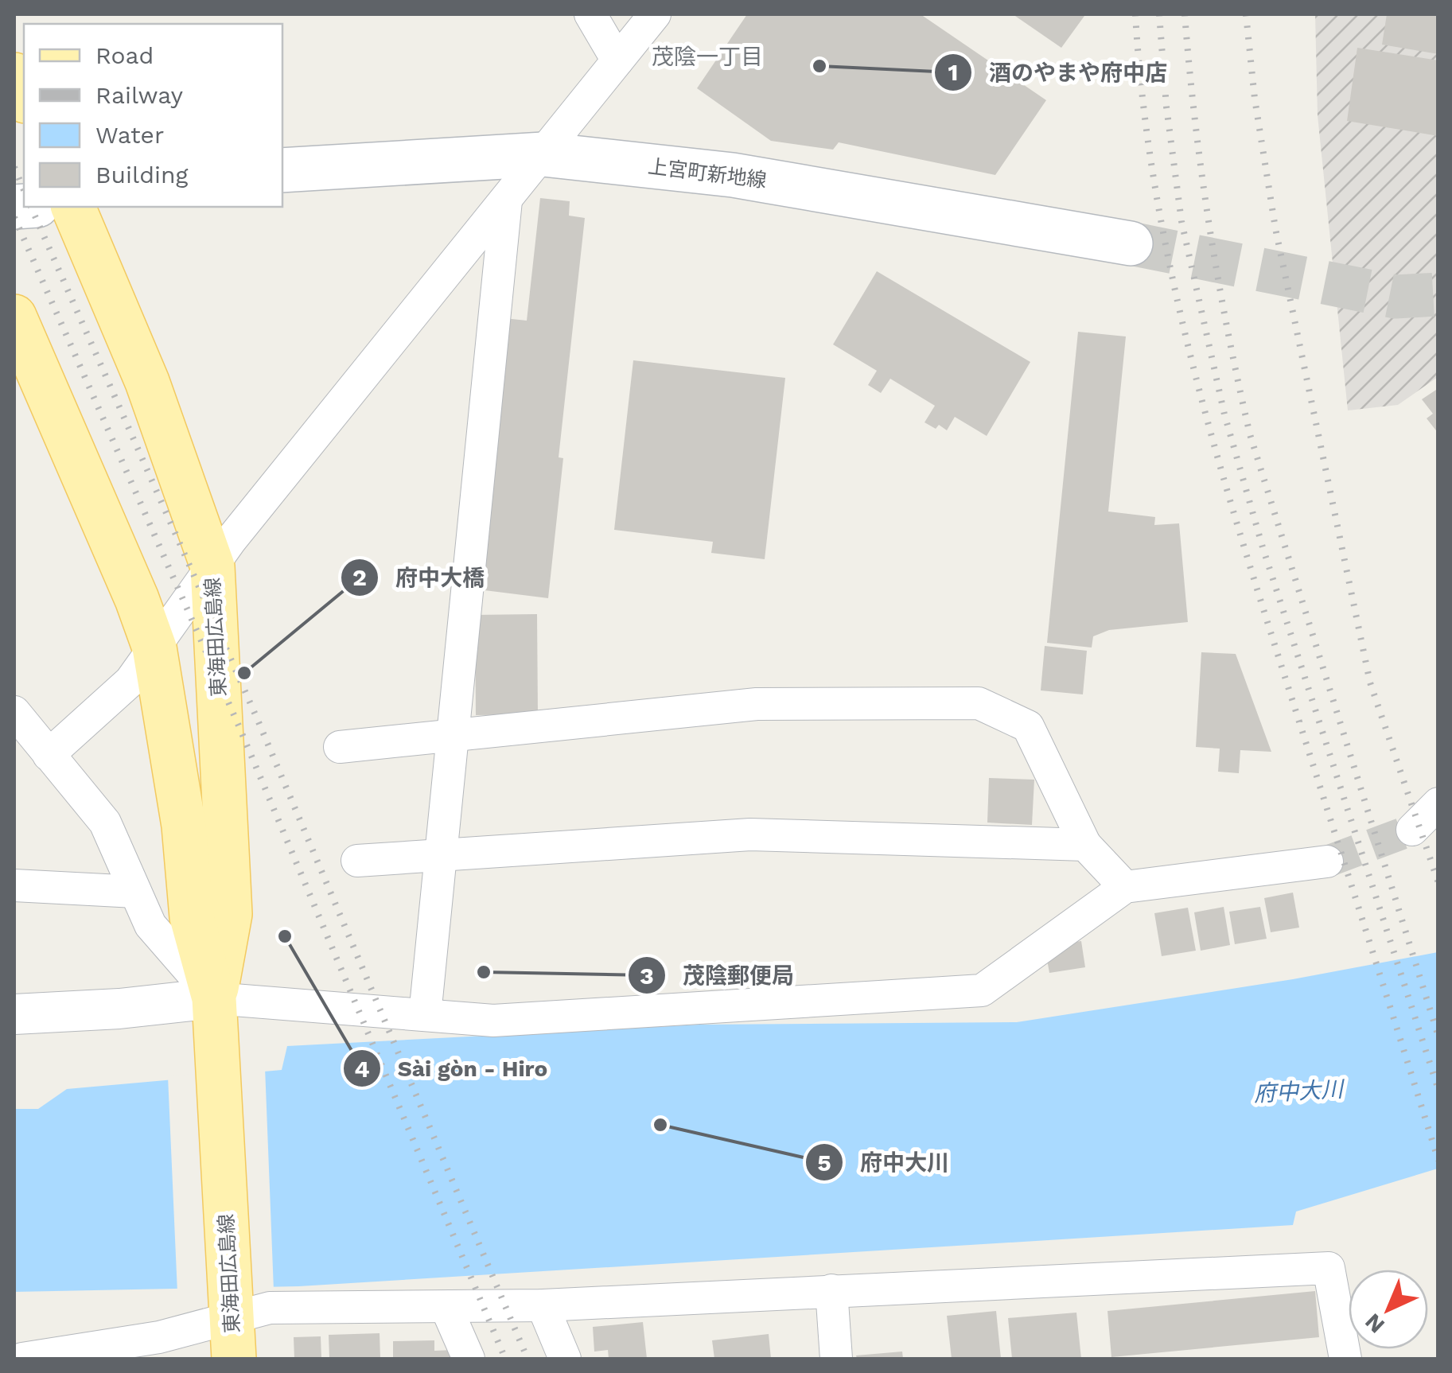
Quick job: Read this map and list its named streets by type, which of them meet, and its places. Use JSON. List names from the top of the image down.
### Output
{
  "streets": {
    "main road": ["上宮町新地線", "東海田広島線"]
  },
  "districts": ["茂陰一丁目"],
  "water": ["府中大川"],
  "places": [
    "酒のやまや府中店",
    "府中大橋",
    "Sài gòn - Hiro",
    "茂陰郵便局",
    "府中大川"
  ],
  "legend": [
    "Road",
    "Railway",
    "Water",
    "Building"
  ],
  "north": "bottom left"
}
